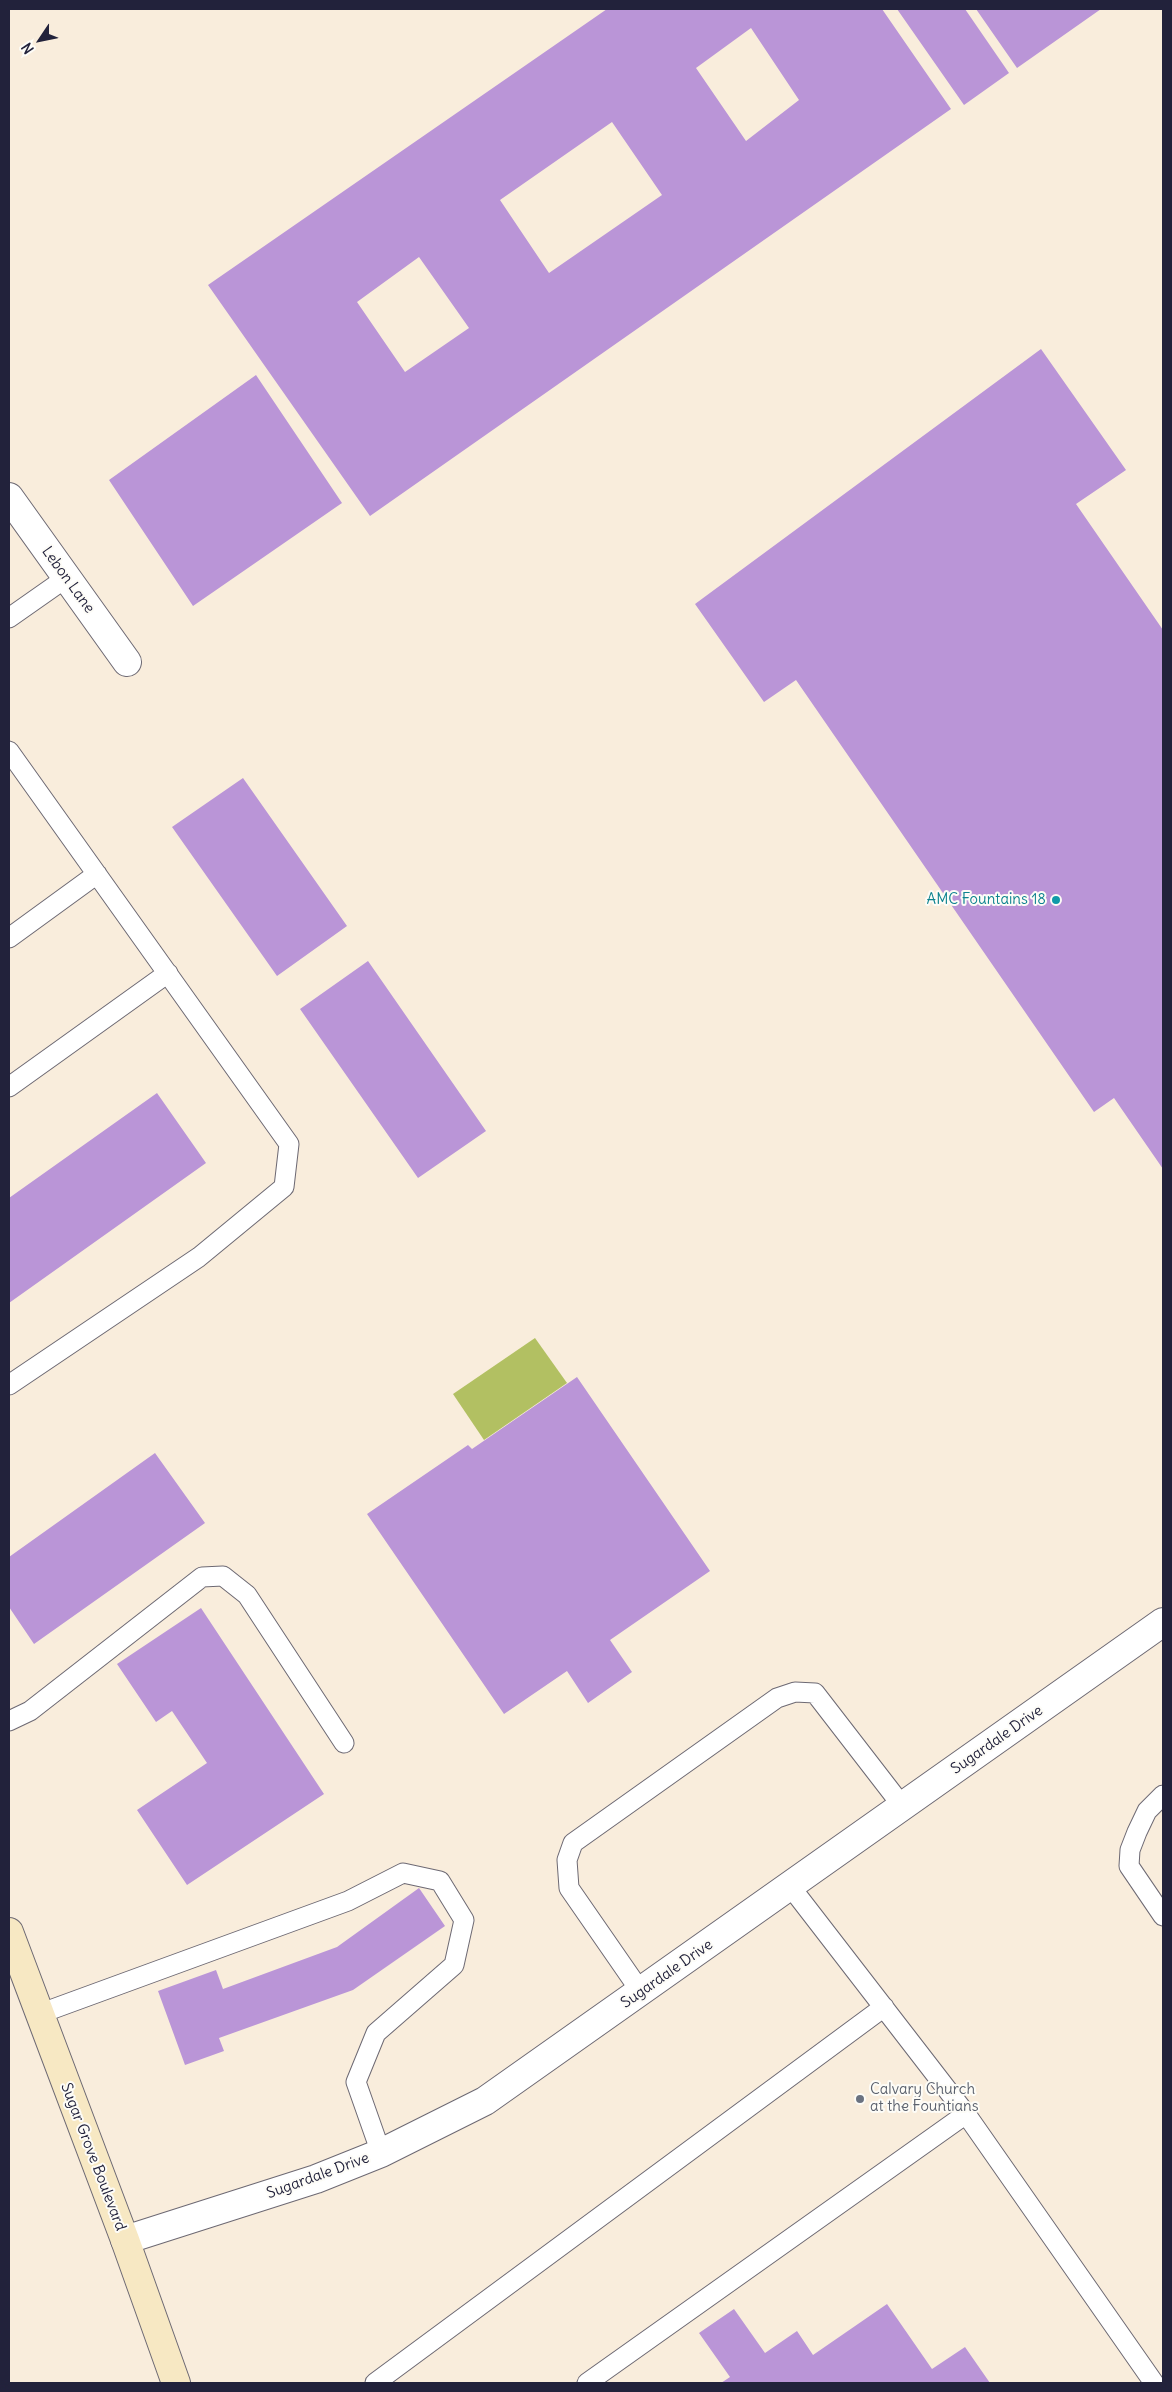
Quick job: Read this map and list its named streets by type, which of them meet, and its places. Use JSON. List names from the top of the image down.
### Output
{
  "streets": {
    "street": ["Lebon Lane", "Sugardale Drive", "Sugar Grove Boulevard"]
  },
  "crossings": [
    ["Sugardale Drive", "Sugar Grove Boulevard"]
  ],
  "places": ["AMC Fountains 18", "Calvary Church at the Fountians"],
  "north": "bottom left"
}
